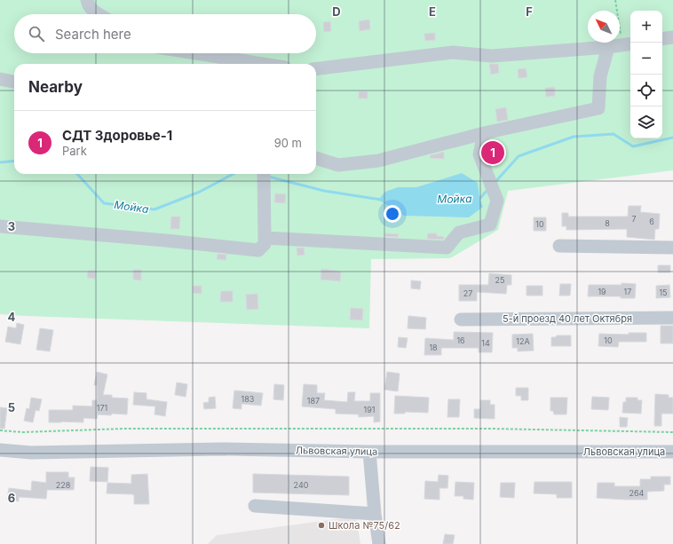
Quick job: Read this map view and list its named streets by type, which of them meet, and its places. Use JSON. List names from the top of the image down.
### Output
{
  "streets": {
    "street": ["5-й проезд 40 лет Октября", "Львовская улица"]
  },
  "water": ["Мойка"],
  "places": ["Школа №75/62"],
  "house_numbers": [
    "7",
    "6",
    "8",
    "10",
    "25",
    "19",
    "17",
    "15",
    "27",
    "16",
    "10",
    "12А",
    "14",
    "18",
    "183",
    "187",
    "171",
    "191",
    "228",
    "240",
    "264"
  ],
  "north": "top left",
  "page": {
    "map_buttons": ["+", "−"],
    "search": "Search here",
    "heading": "Nearby",
    "list": [
      {
        "mark": "1",
        "name": "СДТ Здоровье-1",
        "note": "Park",
        "value": "90 m"
      }
    ],
    "pins": "1"
  },
  "grid": {
    "columns": ["D", "E", "F"],
    "rows": [
      "3",
      "4",
      "5",
      "6"
    ]
  }
}
